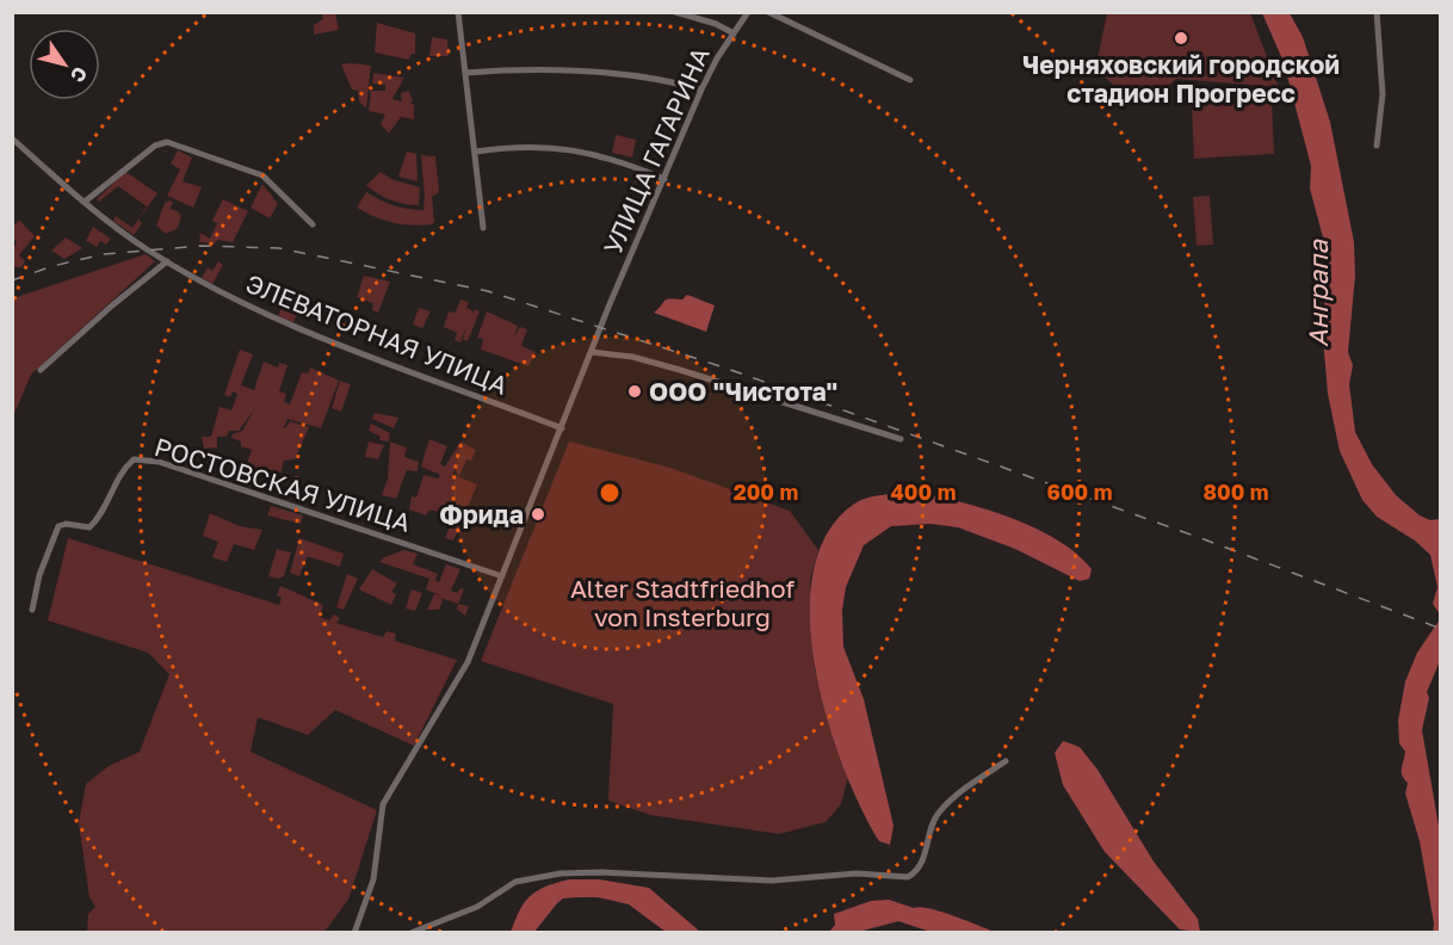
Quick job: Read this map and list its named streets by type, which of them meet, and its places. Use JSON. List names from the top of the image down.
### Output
{
  "streets": {
    "street": ["УЛИЦА ГАГАРИНА", "ЭЛЕВАТОРНАЯ УЛИЦА", "РОСТОВСКАЯ УЛИЦА"]
  },
  "water": ["Анграпа"],
  "parks": ["Alter Stadtfriedhof von Insterburg"],
  "places": ["Черняховский городской стадион Прогресс", "ООО \"Чистота\"", "Фрида"],
  "north": "bottom right",
  "rings": [
    "200 m",
    "400 m",
    "600 m",
    "800 m"
  ]
}
